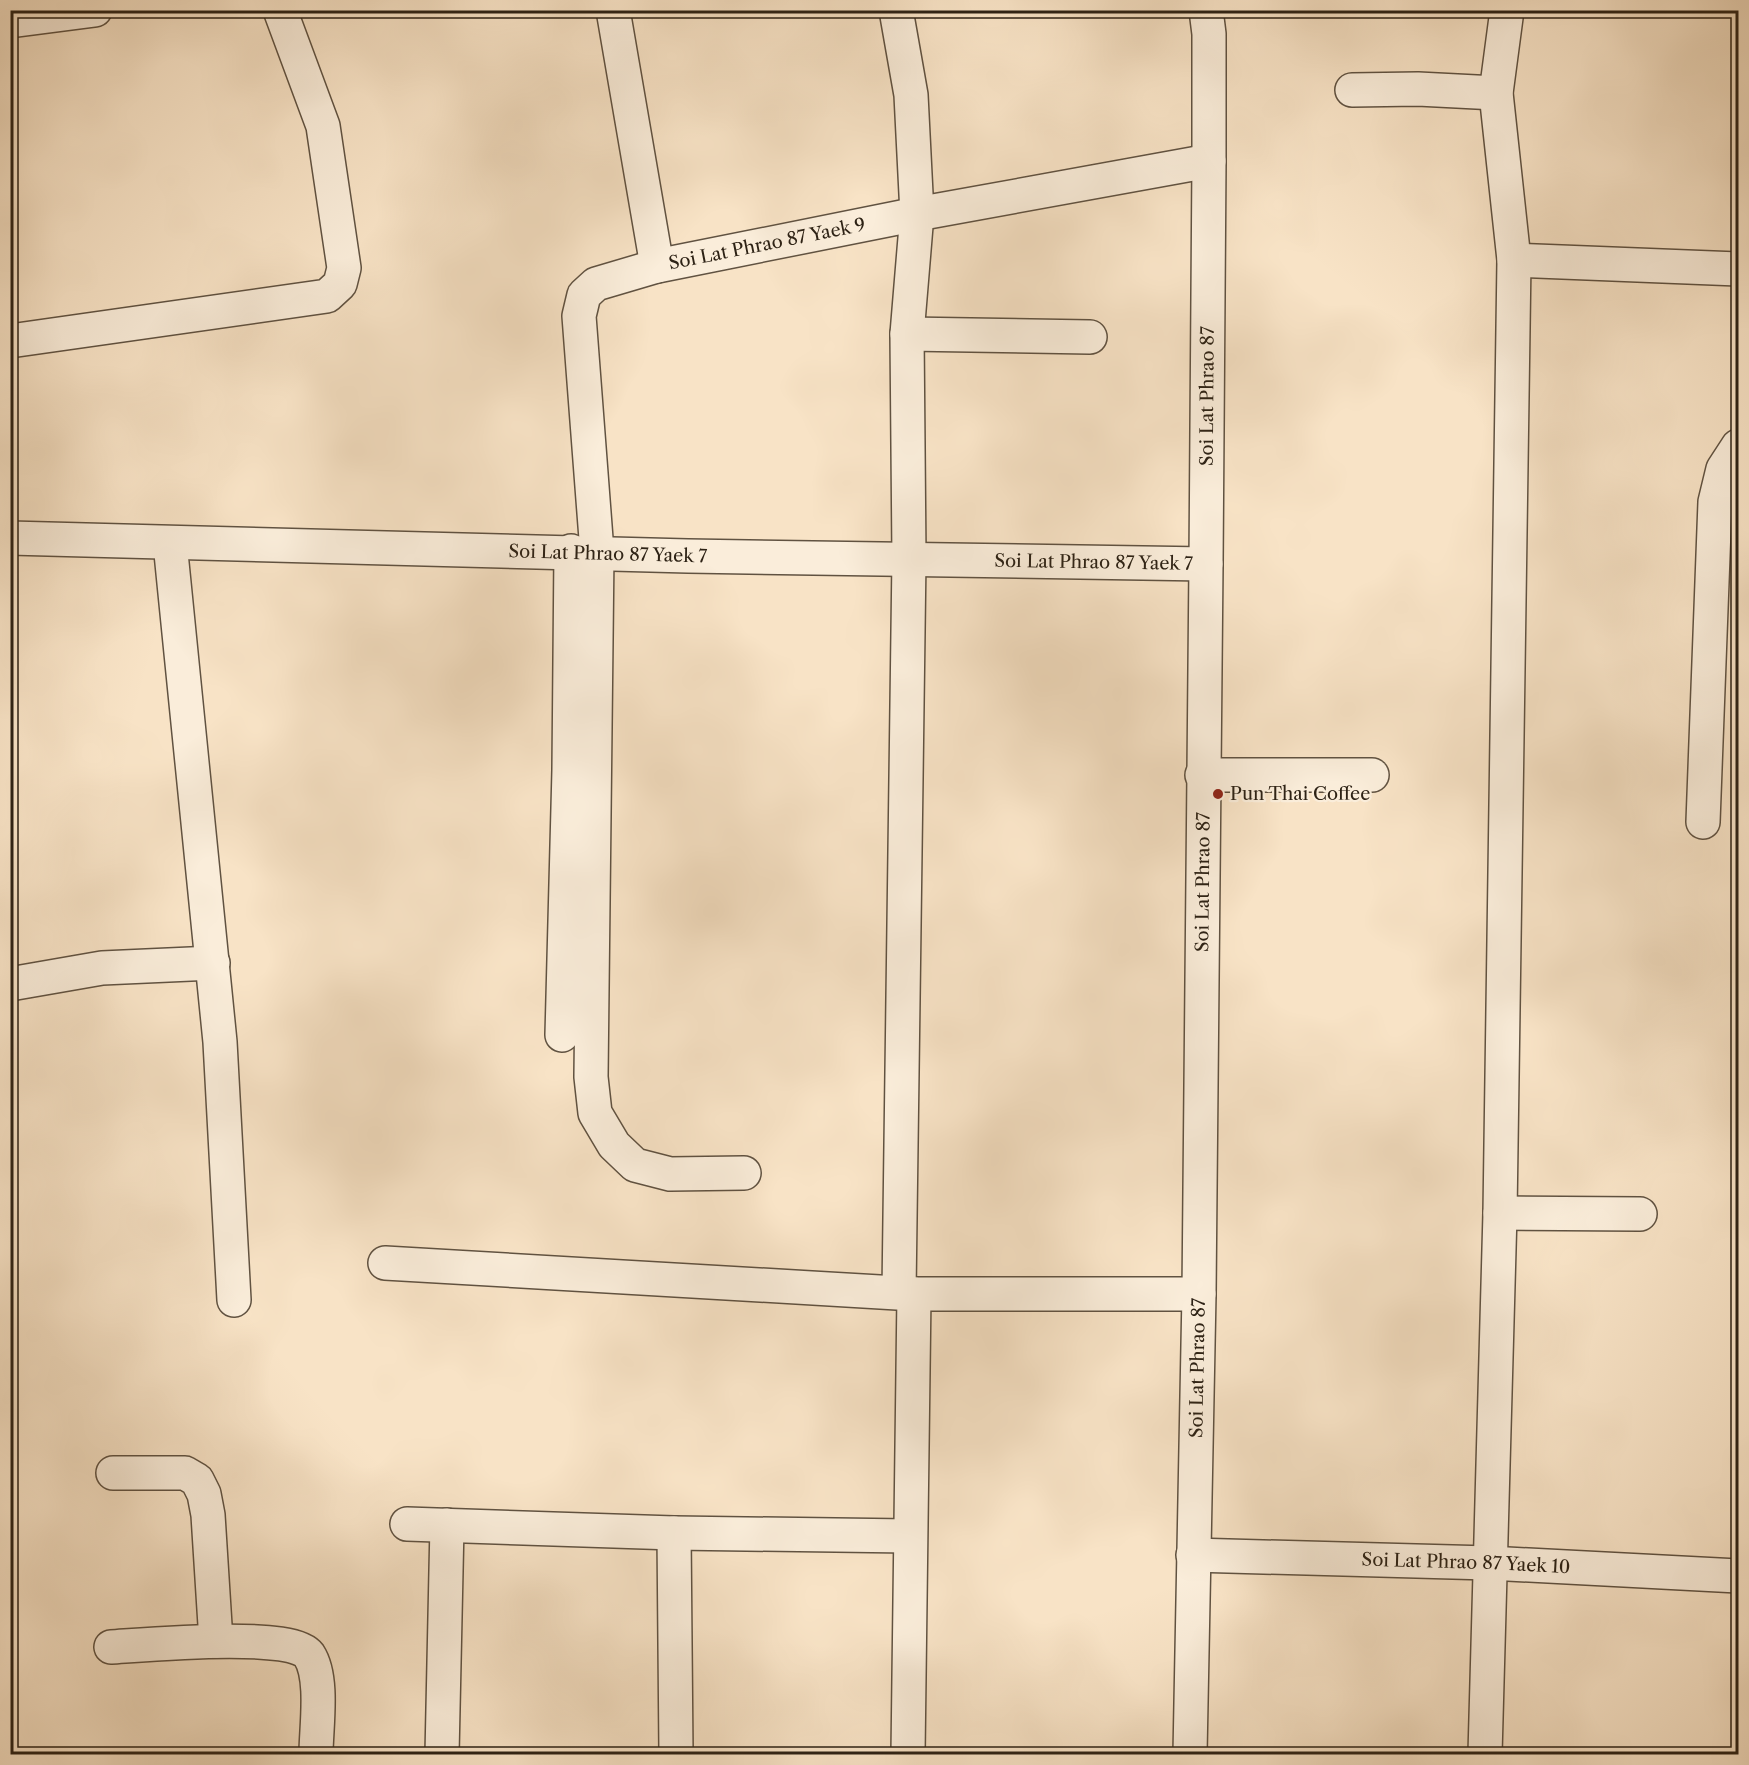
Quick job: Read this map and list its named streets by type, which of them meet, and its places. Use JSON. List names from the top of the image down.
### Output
{
  "streets": {
    "street": [
      "Soi Lat Phrao 87 Yaek 9",
      "Soi Lat Phrao 87",
      "Soi Lat Phrao 87 Yaek 7",
      "Soi Lat Phrao 87 Yaek 10"
    ]
  },
  "crossings": [
    ["Soi Lat Phrao 87 Yaek 9", "Soi Lat Phrao 87"],
    ["Soi Lat Phrao 87 Yaek 9", "Soi Lat Phrao 87 Yaek 7"],
    ["Soi Lat Phrao 87", "Soi Lat Phrao 87 Yaek 7"],
    ["Soi Lat Phrao 87", "Soi Lat Phrao 87 Yaek 10"]
  ],
  "places": ["Pun Thai Coffee"]
}
